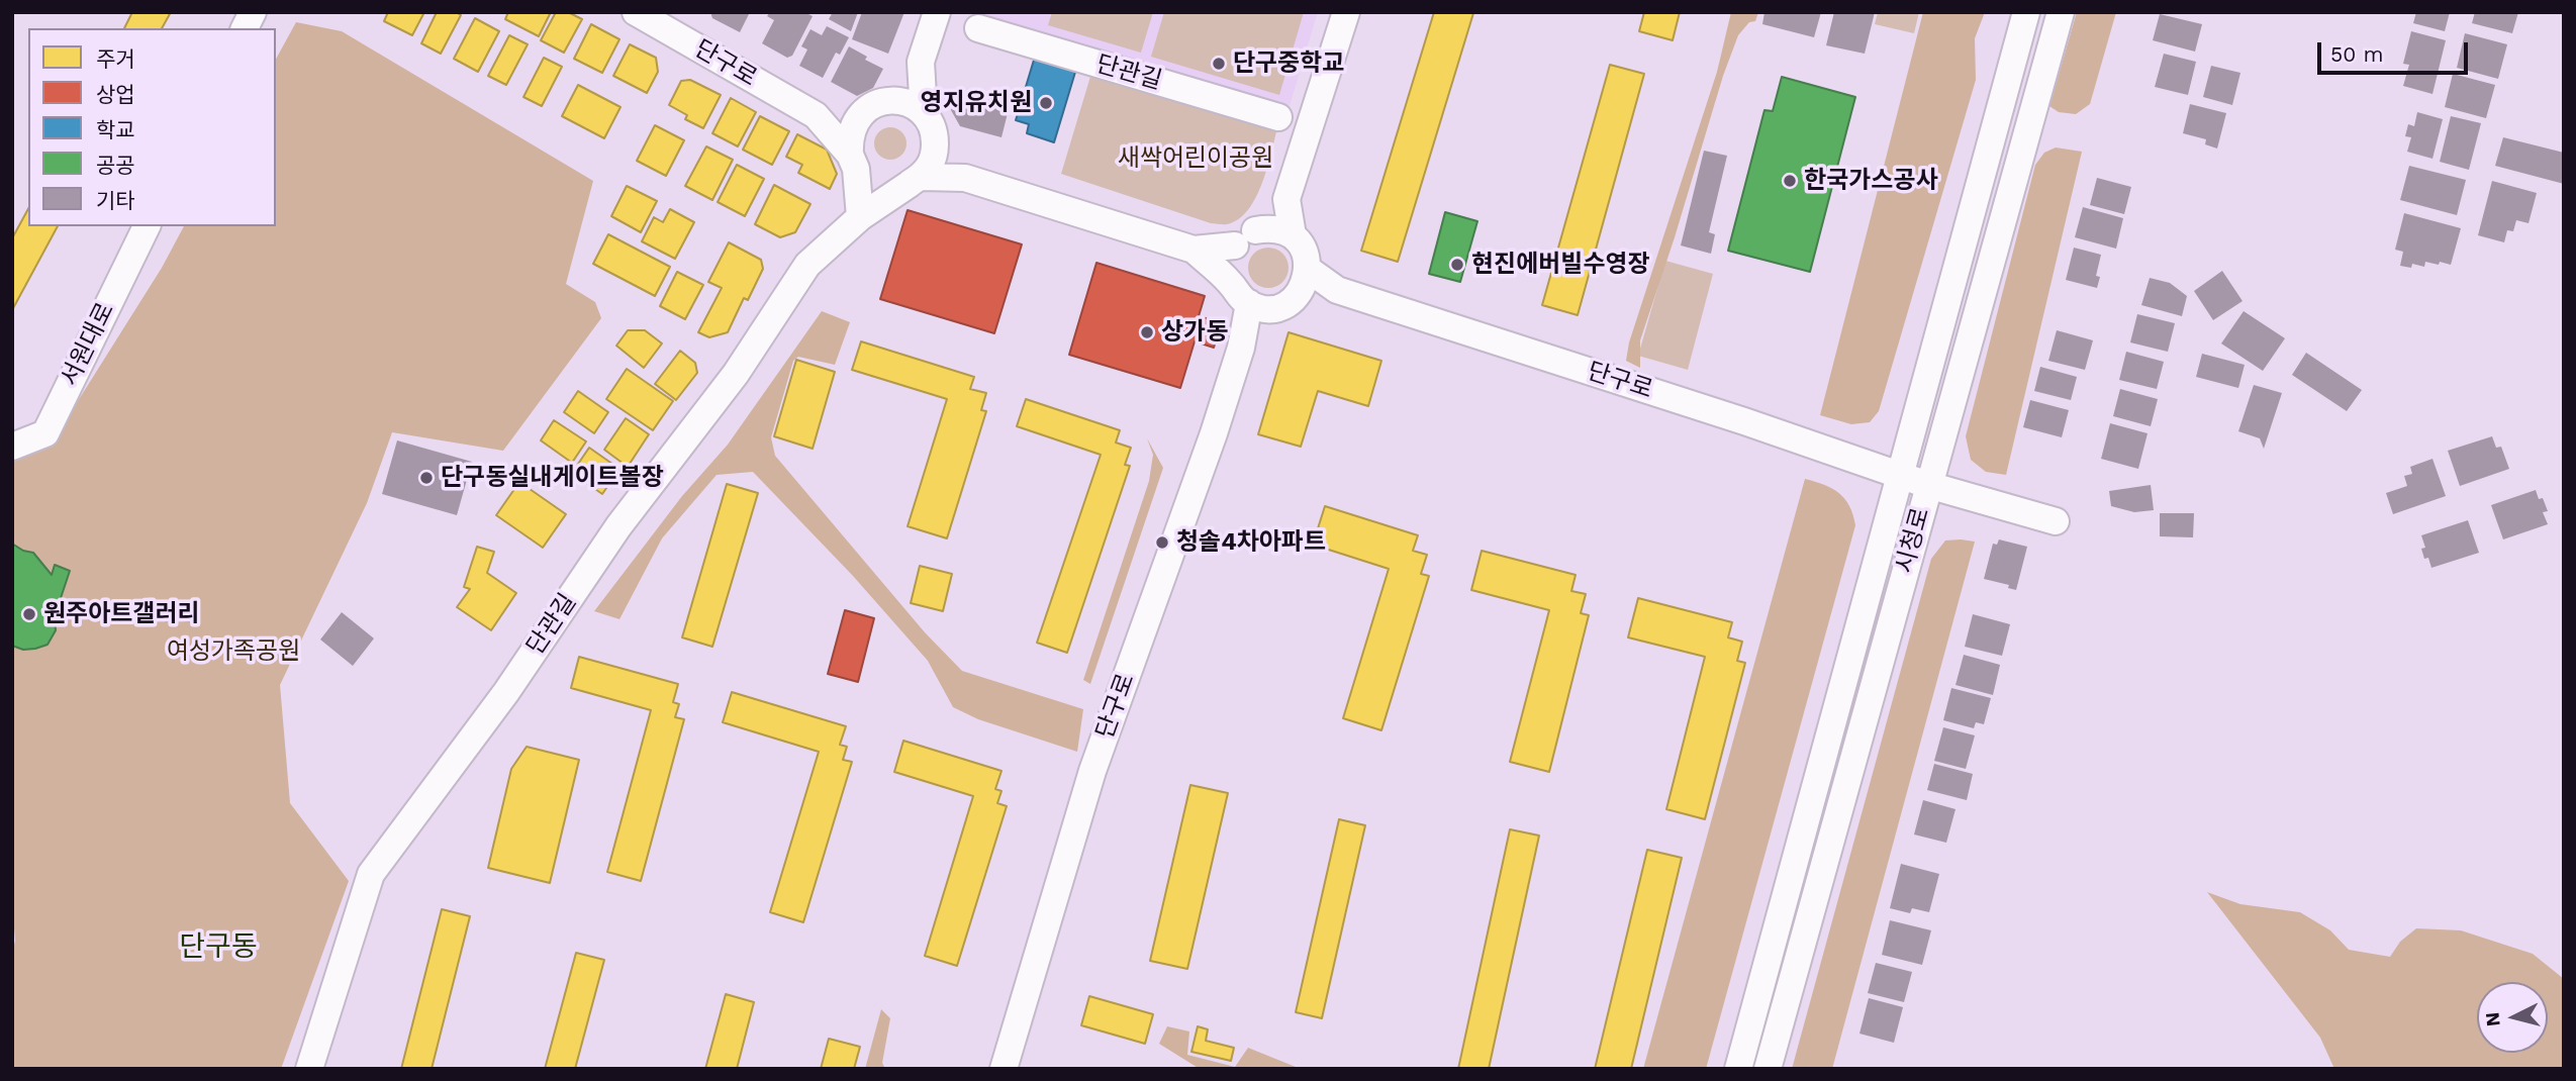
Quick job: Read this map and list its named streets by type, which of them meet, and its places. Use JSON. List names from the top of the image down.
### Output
{
  "streets": {
    "street": [
      "단구로",
      "단관길",
      "서원대로",
      "시청로"
    ]
  },
  "crossings": [
    ["단구로", "시청로"]
  ],
  "districts": ["단구동"],
  "parks": ["새싹어린이공원", "여성가족공원"],
  "places": [
    "단구중학교",
    "영지유치원",
    "한국가스공사",
    "현진에버빌수영장",
    "상가동",
    "단구동실내게이트볼장",
    "청솔4차아파트",
    "원주아트갤러리"
  ],
  "legend": [
    "주거",
    "상업",
    "학교",
    "공공",
    "기타"
  ],
  "scale_bar": "50 m",
  "north": "left"
}
